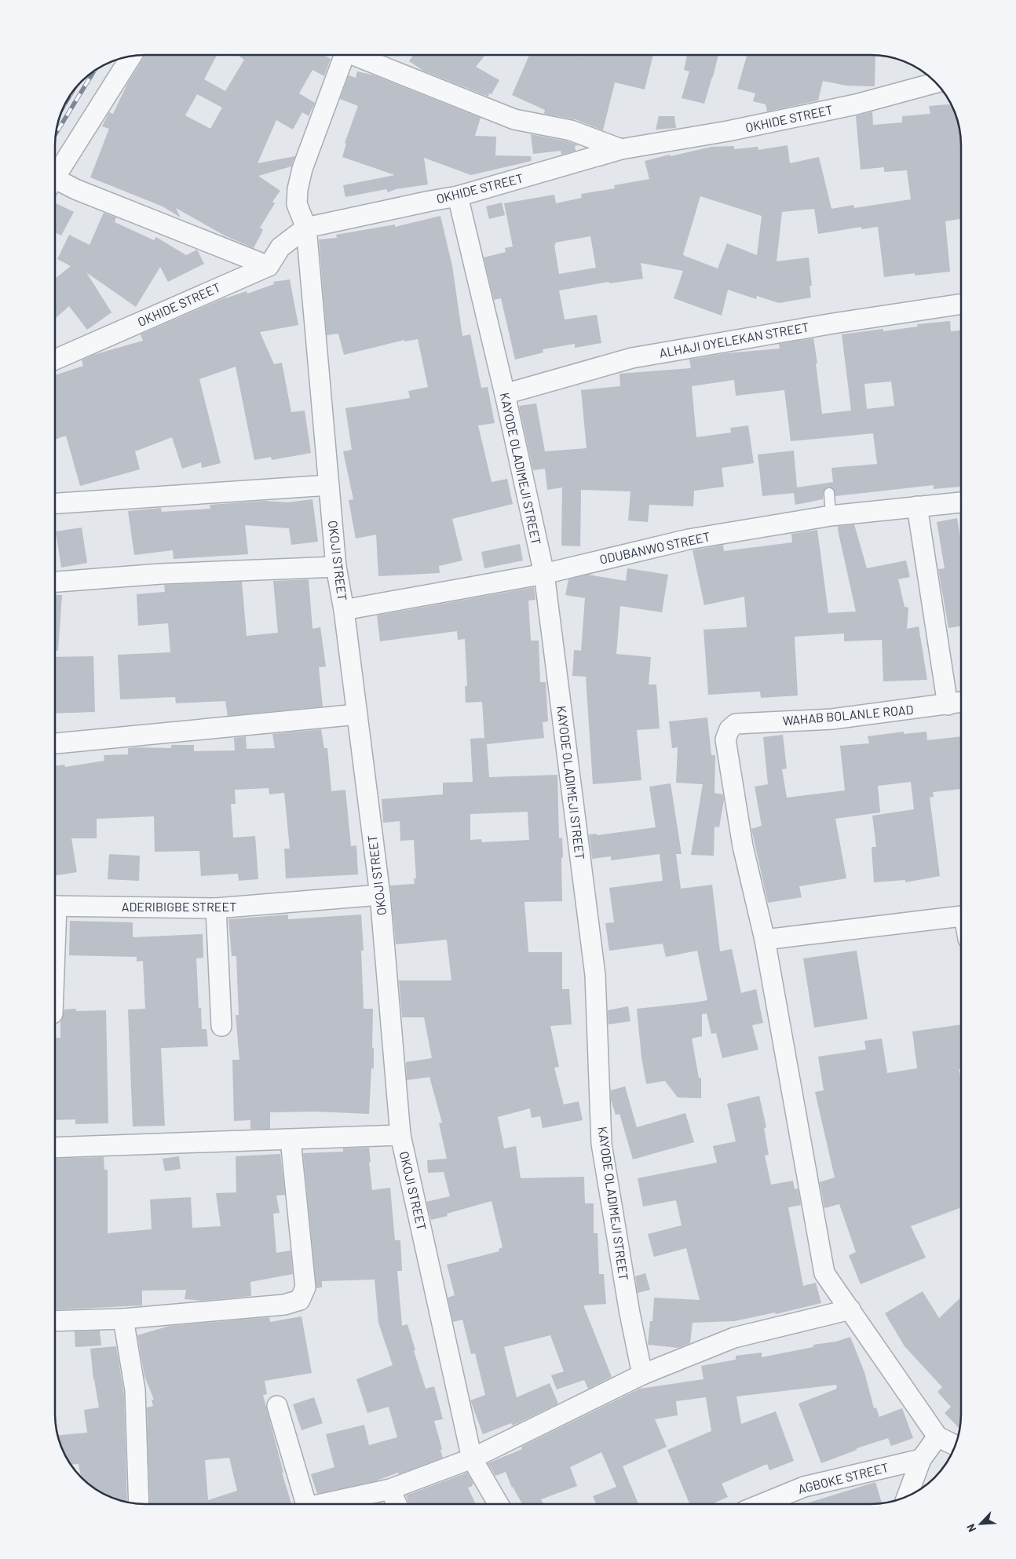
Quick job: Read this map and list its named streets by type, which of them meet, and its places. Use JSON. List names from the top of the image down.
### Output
{
  "streets": {
    "street": [
      "OKHIDE STREET",
      "ALHAJI OYELEKAN STREET",
      "KAYODE OLADIMEJI STREET",
      "ODUBANWO STREET",
      "OKOJI STREET",
      "WAHAB BOLANLE ROAD",
      "ADERIBIGBE STREET",
      "AGBOKE STREET"
    ]
  },
  "crossings": [
    ["OKHIDE STREET", "KAYODE OLADIMEJI STREET"],
    ["OKHIDE STREET", "OKOJI STREET"],
    ["ALHAJI OYELEKAN STREET", "KAYODE OLADIMEJI STREET"],
    ["KAYODE OLADIMEJI STREET", "ODUBANWO STREET"],
    ["ODUBANWO STREET", "OKOJI STREET"],
    ["OKOJI STREET", "ADERIBIGBE STREET"]
  ],
  "north": "bottom left"
}
